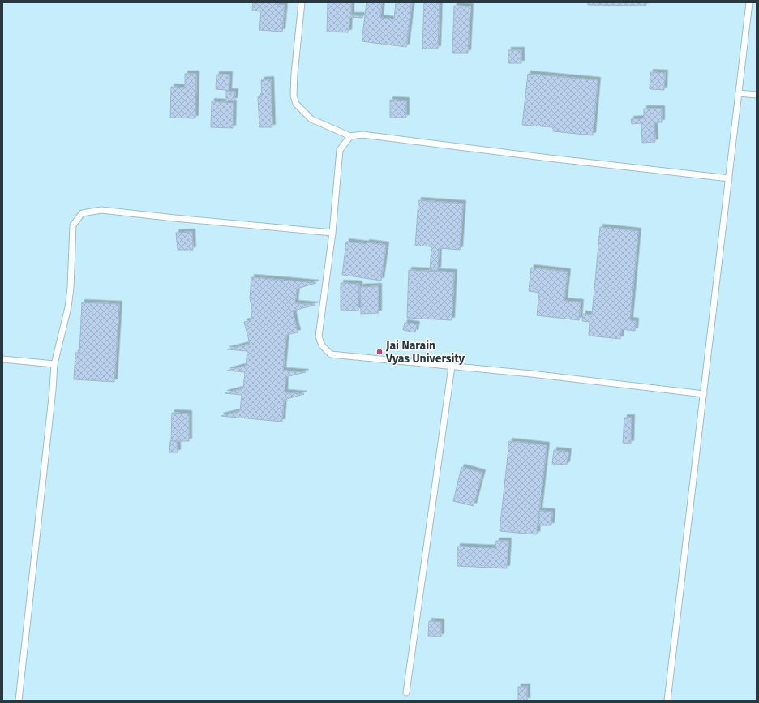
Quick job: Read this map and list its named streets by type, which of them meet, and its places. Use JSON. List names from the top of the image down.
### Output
{
  "places": ["Jai Narain Vyas University"]
}
